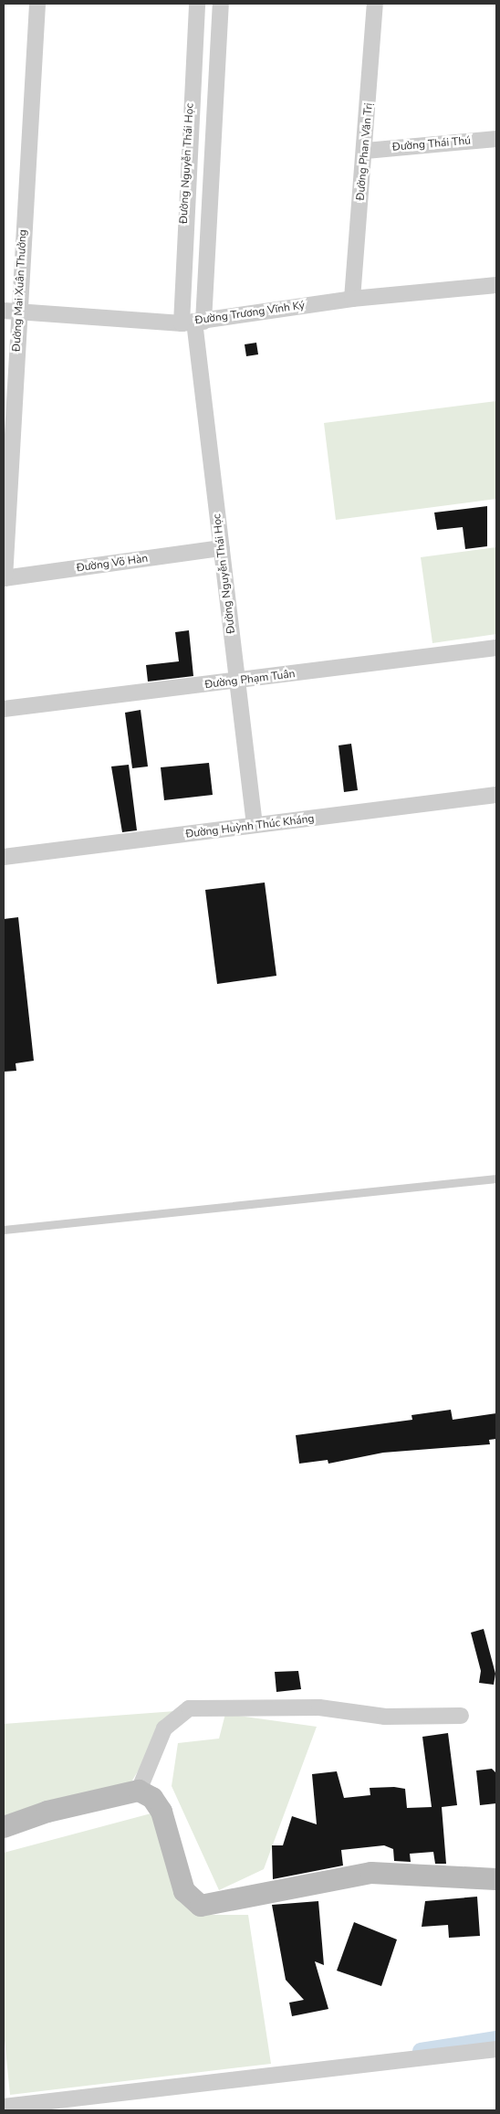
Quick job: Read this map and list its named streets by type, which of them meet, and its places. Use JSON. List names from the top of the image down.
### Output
{
  "streets": {
    "street": [
      "Đường Thái Thú",
      "Đường Phan Văn Trị",
      "Đường Nguyễn Thái Học",
      "Đường Mai Xuân Thưởng",
      "Đường Trương Vĩnh Ký",
      "Đường Võ Hàn",
      "Đường Phạm Tuân",
      "Đường Huỳnh Thúc Kháng"
    ]
  },
  "crossings": [
    ["Đường Thái Thú", "Đường Phan Văn Trị"],
    ["Đường Phan Văn Trị", "Đường Trương Vĩnh Ký"],
    ["Đường Nguyễn Thái Học", "Đường Trương Vĩnh Ký"],
    ["Đường Nguyễn Thái Học", "Đường Võ Hàn"],
    ["Đường Nguyễn Thái Học", "Đường Phạm Tuân"],
    ["Đường Nguyễn Thái Học", "Đường Huỳnh Thúc Kháng"],
    ["Đường Mai Xuân Thưởng", "Đường Trương Vĩnh Ký"],
    ["Đường Mai Xuân Thưởng", "Đường Võ Hàn"]
  ]
}
